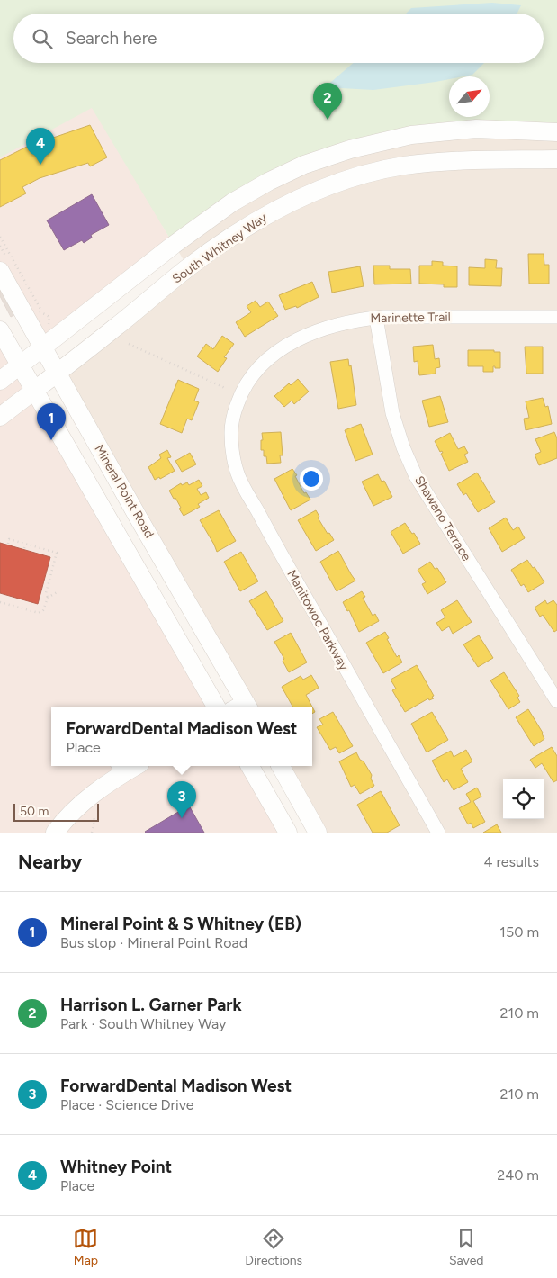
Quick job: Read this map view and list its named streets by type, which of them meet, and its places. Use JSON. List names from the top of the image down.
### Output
{
  "streets": {
    "main road": ["South Whitney Way", "Mineral Point Road"],
    "street": ["Marinette Trail", "Shawano Terrace", "Manitowoc Parkway"]
  },
  "crossings": [
    ["South Whitney Way", "Mineral Point Road"],
    ["Marinette Trail", "Shawano Terrace"],
    ["Marinette Trail", "Manitowoc Parkway"]
  ],
  "scale_bar": "50 m",
  "north": "top right",
  "page": {
    "search": "Search here",
    "pins": [
      "2",
      "4",
      "1",
      "3"
    ],
    "popup": ["ForwardDental Madison West", "Place"],
    "scale": "50 m",
    "heading": ["Nearby", "4 results"],
    "list": [
      {
        "mark": "1",
        "name": "Mineral Point & S Whitney (EB)",
        "note": "Bus stop · Mineral Point Road",
        "value": "150 m"
      },
      {
        "mark": "2",
        "name": "Harrison L. Garner Park",
        "note": "Park · South Whitney Way",
        "value": "210 m"
      },
      {
        "mark": "3",
        "name": "ForwardDental Madison West",
        "note": "Place · Science Drive",
        "value": "210 m"
      },
      {
        "mark": "4",
        "name": "Whitney Point",
        "note": "Place",
        "value": "240 m"
      }
    ],
    "nav": ["Map", "Directions", "Saved"]
  }
}
